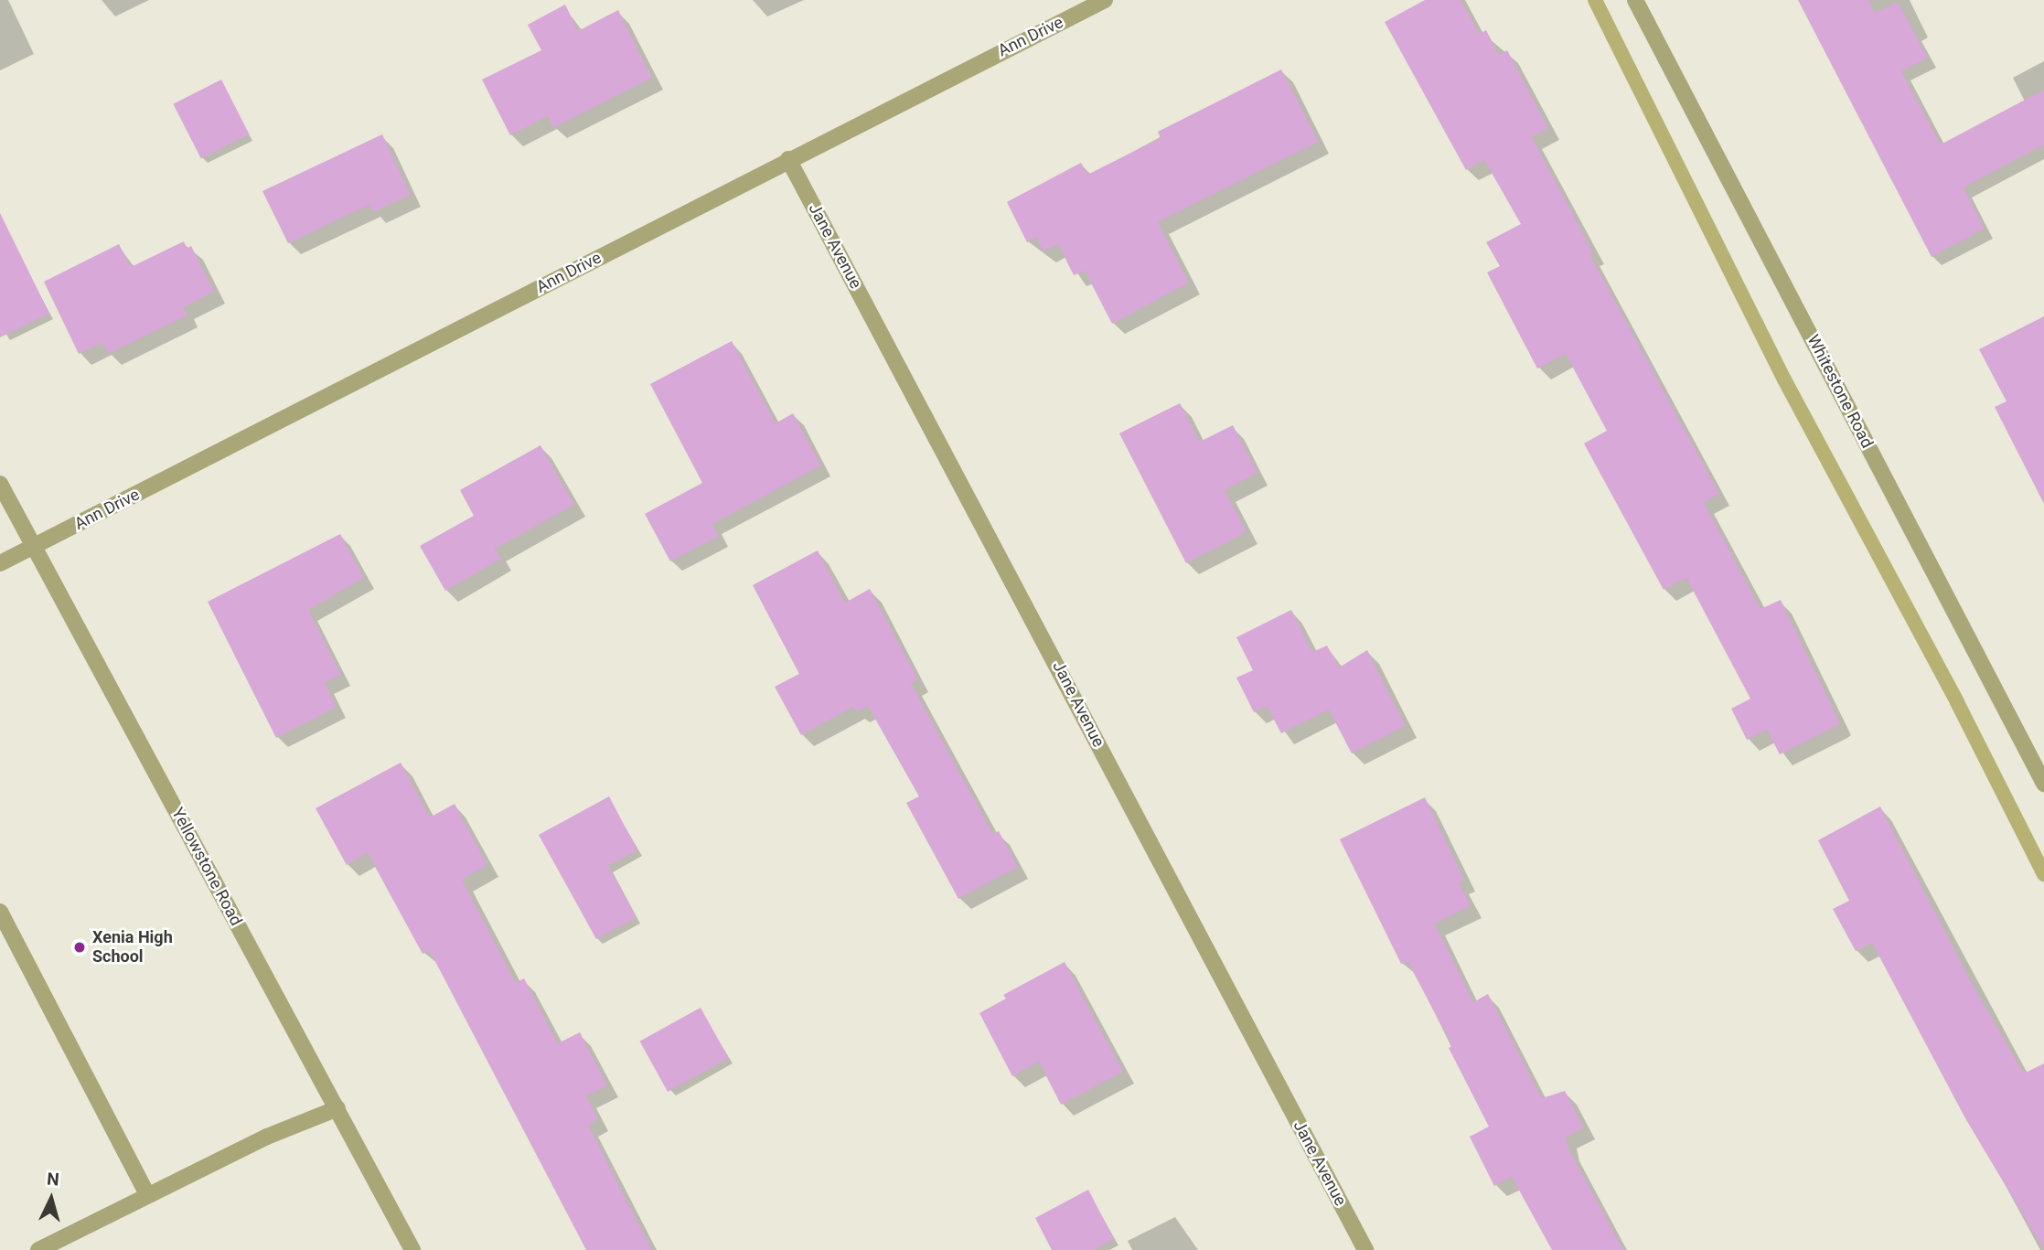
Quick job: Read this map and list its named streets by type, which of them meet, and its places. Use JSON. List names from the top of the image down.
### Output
{
  "streets": {
    "street": [
      "Ann Drive",
      "Jane Avenue",
      "Whitestone Road",
      "Yellowstone Road"
    ]
  },
  "crossings": [
    ["Ann Drive", "Jane Avenue"],
    ["Ann Drive", "Yellowstone Road"]
  ],
  "places": ["Xenia High School"],
  "north": "top"
}
